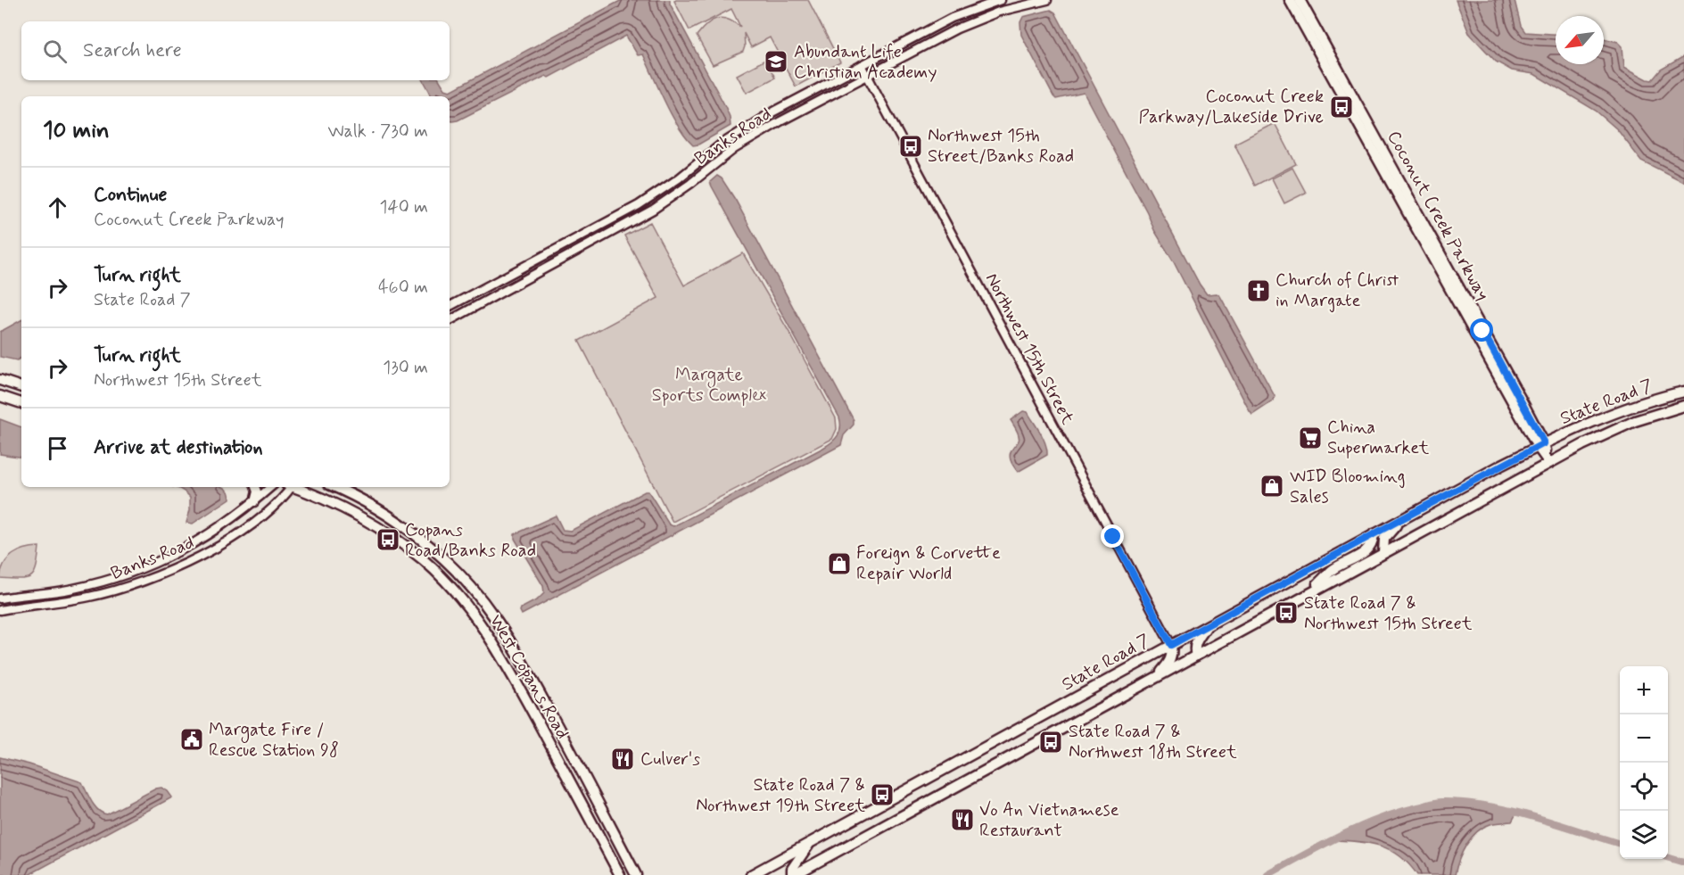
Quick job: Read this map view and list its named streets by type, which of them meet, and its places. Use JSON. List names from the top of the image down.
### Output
{
  "streets": {
    "main road": ["Coconut Creek Parkway", "State Road 7", "West Copans Road"],
    "street": ["Banks Road", "Northwest 15th Street"]
  },
  "crossings": [
    ["Banks Road", "Northwest 15th Street"],
    ["Coconut Creek Parkway", "State Road 7"],
    ["Northwest 15th Street", "State Road 7"]
  ],
  "parks": ["Margate Sports Complex"],
  "places": {
    "school or university": ["Abundant Life Christian Academy"],
    "bus stop": [
      "Coconut Creek Parkway/Lakeside Drive",
      "Northwest 15th Street/Banks Road",
      "Copans Road/Banks Road",
      "State Road 7 & Northwest 15th Street",
      "State Road 7 & Northwest 18th Street",
      "State Road 7 & Northwest 19th Street"
    ],
    "church": ["Church of Christ in Margate"],
    "supermarket": ["China Supermarket"],
    "shop": ["WID Blooming Sales", "Foreign & Corvette Repair World"],
    "public building": ["Margate Fire / Rescue Station 98"],
    "restaurant": ["Culver's", "Vo An Vietnamese Restaurant"]
  },
  "north": "bottom left",
  "page": {
    "search": "Search here",
    "heading": ["10 min", "Walk · 730 m"],
    "list": [
      ["Continue", "Coconut Creek Parkway", "140 m"],
      ["Turn right", "State Road 7", "460 m"],
      ["Turn right", "Northwest 15th Street", "130 m"],
      "Arrive at destination"
    ],
    "map_buttons": ["+", "−"]
  }
}
